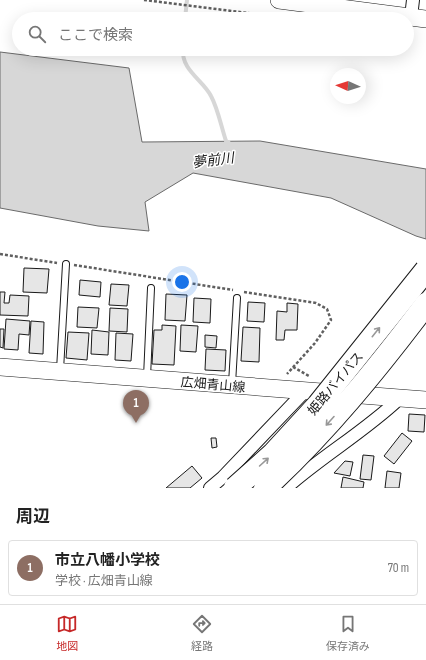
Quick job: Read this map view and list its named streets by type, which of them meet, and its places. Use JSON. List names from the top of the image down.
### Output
{
  "streets": {
    "highway": ["姫路バイパス"],
    "main road": ["広畑青山線"]
  },
  "water": ["夢前川"],
  "north": "left",
  "page": {
    "search": "ここで検索",
    "pins": "1",
    "heading": "周辺",
    "list": [
      {
        "mark": "1",
        "name": "市立八幡小学校",
        "note": "学校 · 広畑青山線",
        "value": "70 m"
      }
    ],
    "nav": ["地図", "経路", "保存済み"]
  }
}
